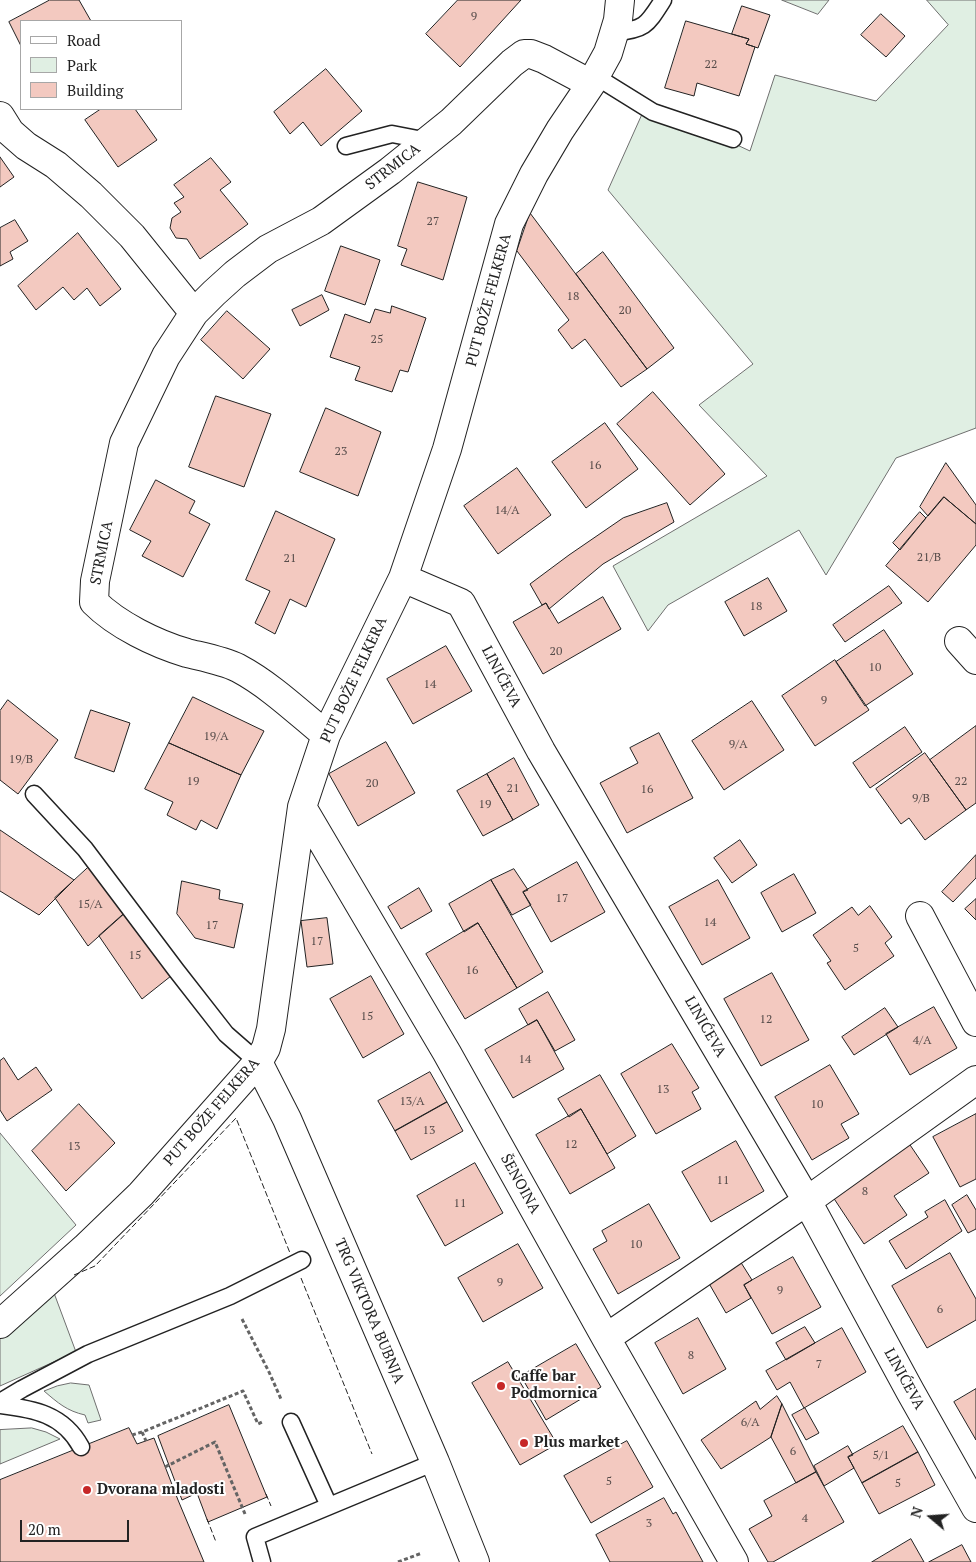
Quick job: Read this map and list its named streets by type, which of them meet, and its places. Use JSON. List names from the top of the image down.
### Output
{
  "streets": {
    "street": [
      "STRMICA",
      "PUT BOŽE FELKERA",
      "LINIĆEVA",
      "ŠENOINA",
      "TRG VIKTORA BUBNJA"
    ]
  },
  "crossings": [
    ["STRMICA", "PUT BOŽE FELKERA"],
    ["PUT BOŽE FELKERA", "LINIĆEVA"],
    ["PUT BOŽE FELKERA", "ŠENOINA"],
    ["PUT BOŽE FELKERA", "TRG VIKTORA BUBNJA"]
  ],
  "places": ["Caffe bar Podmornica", "Plus market", "Dvorana mladosti"],
  "house_numbers": [
    "9",
    "22",
    "27",
    "18",
    "20",
    "25",
    "23",
    "16",
    "14/A",
    "21/B",
    "21",
    "18",
    "20",
    "10",
    "14",
    "9",
    "19/A",
    "9/A",
    "19/B",
    "19",
    "22",
    "20",
    "21",
    "16",
    "9/B",
    "19",
    "17",
    "15/A",
    "14",
    "17",
    "17",
    "5",
    "15",
    "16",
    "15",
    "12",
    "4/A",
    "14",
    "13",
    "13/A",
    "10",
    "13",
    "12",
    "13",
    "11",
    "8",
    "11",
    "10",
    "9",
    "9",
    "6",
    "8",
    "7",
    "6/A",
    "6",
    "5/1",
    "5",
    "5",
    "4",
    "3"
  ],
  "legend": ["Road", "Park", "Building"],
  "scale_bar": "20 m",
  "north": "left"
}
